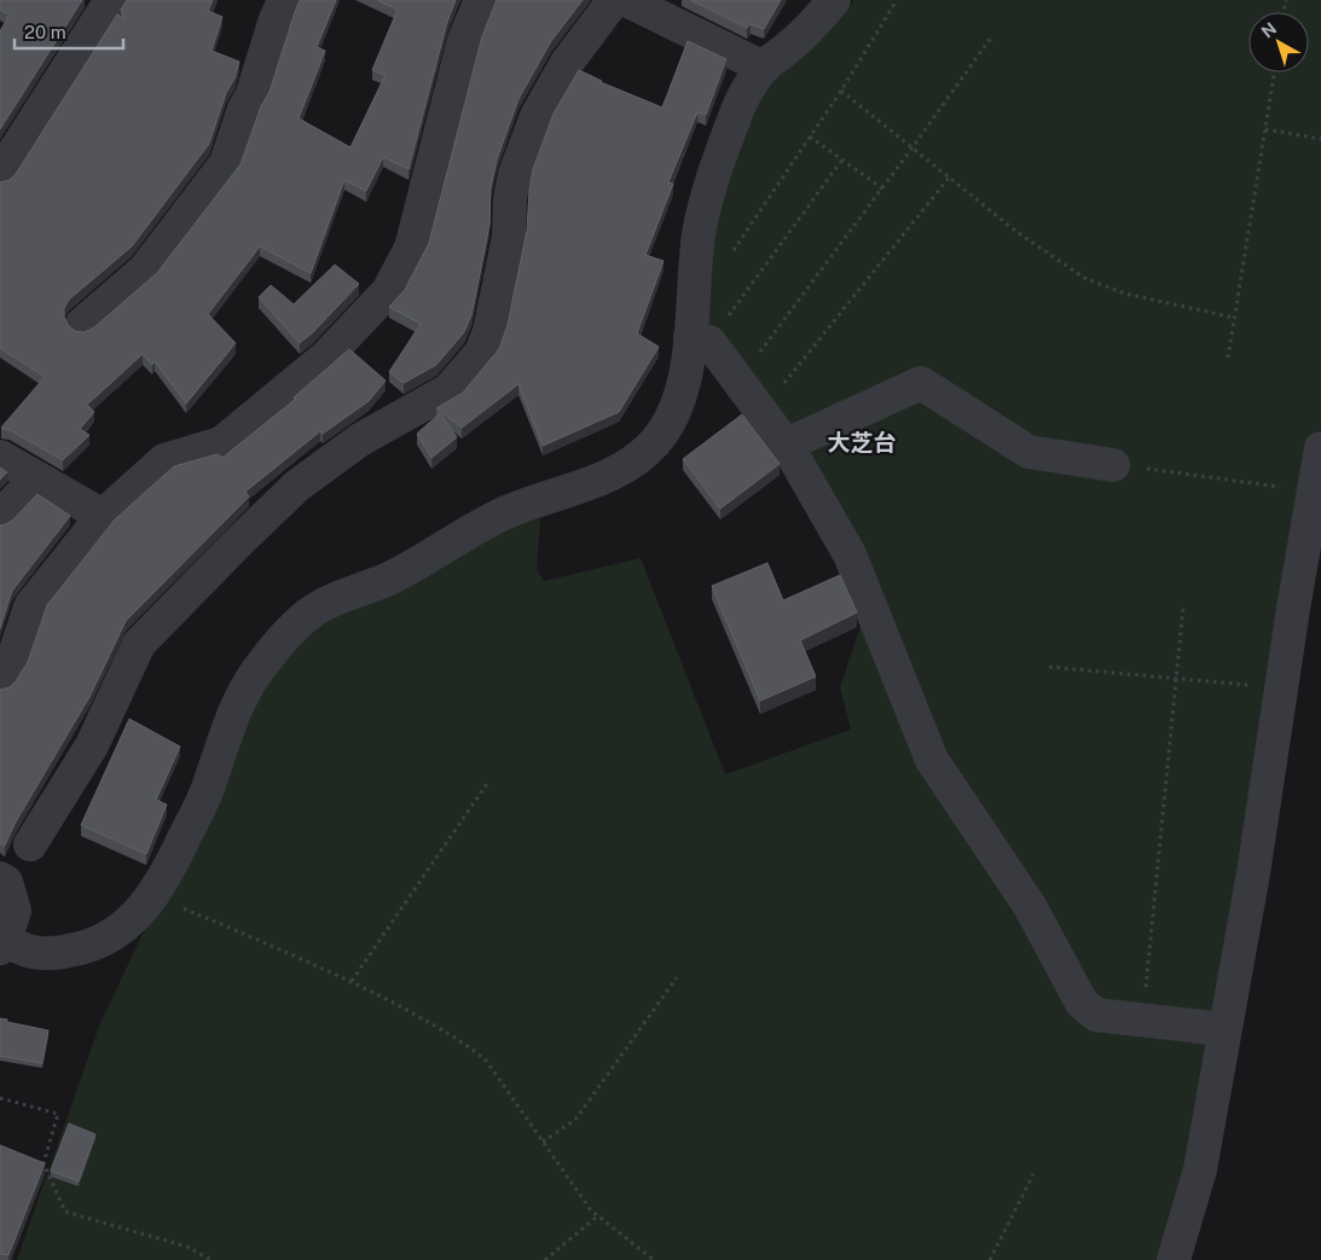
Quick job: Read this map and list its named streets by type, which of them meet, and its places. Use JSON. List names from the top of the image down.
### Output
{
  "districts": ["大芝台"],
  "scale_bar": "20 m",
  "north": "top left"
}
